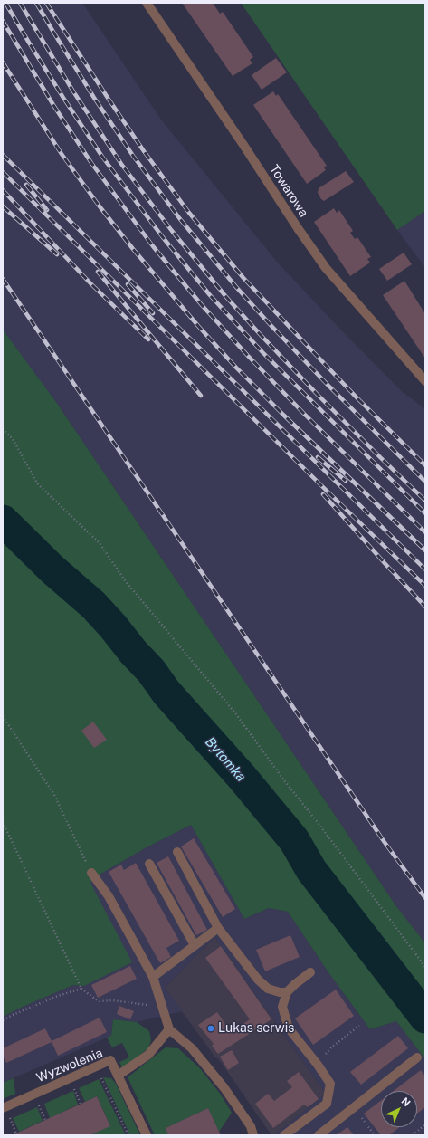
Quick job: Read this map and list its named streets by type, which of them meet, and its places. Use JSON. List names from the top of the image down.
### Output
{
  "streets": {
    "street": ["Towarowa", "Wyzwolenia"]
  },
  "water": ["Bytomka"],
  "places": ["Lukas serwis"],
  "north": "top right"
}
